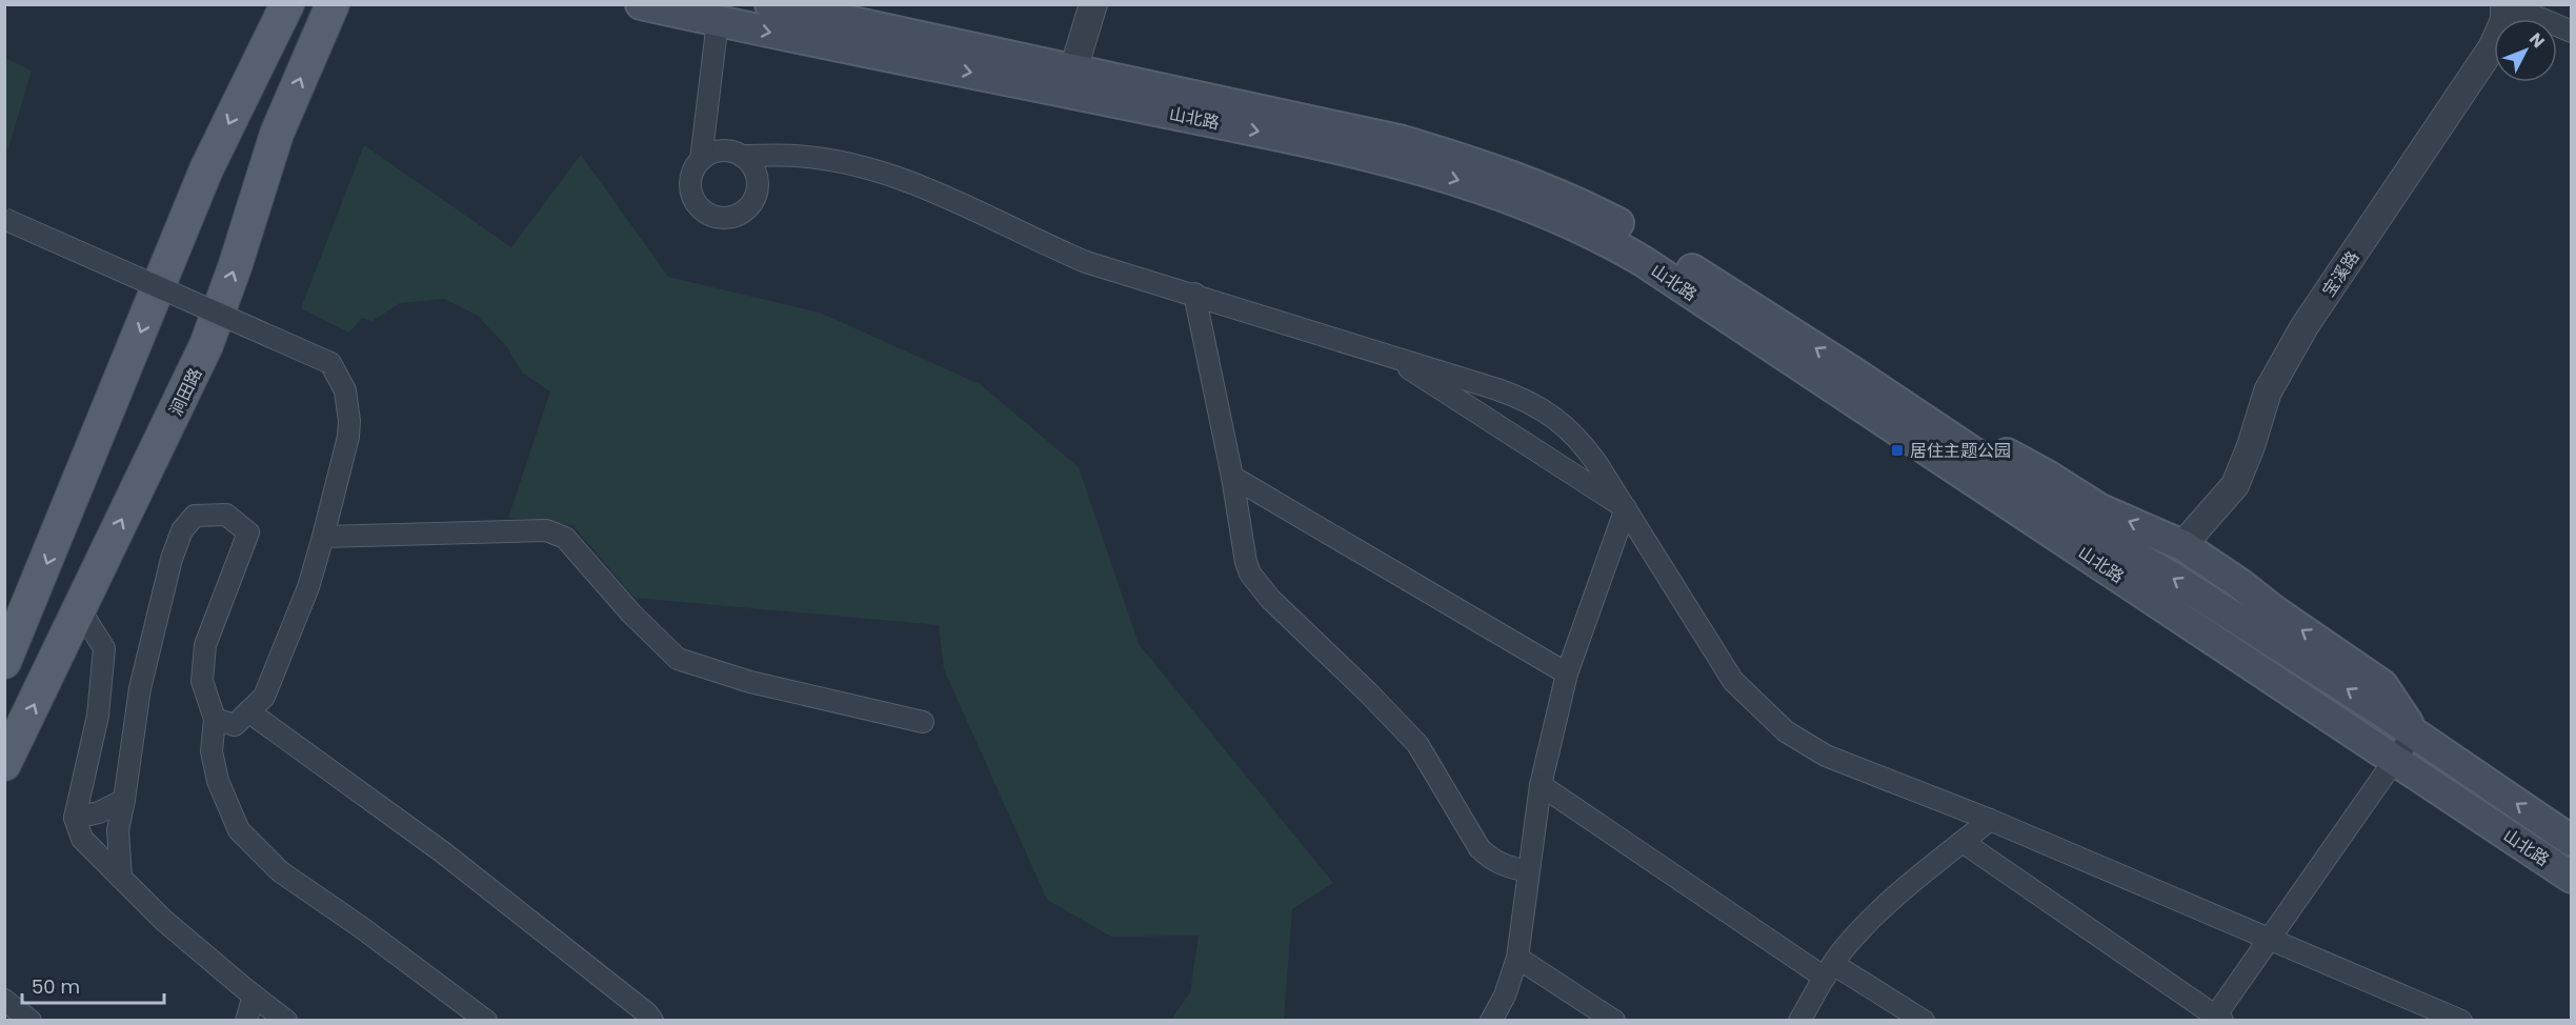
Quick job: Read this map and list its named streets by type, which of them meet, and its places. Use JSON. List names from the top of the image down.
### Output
{
  "streets": {
    "main road": ["山北路", "涧田路"],
    "street": ["宝溪路"]
  },
  "places": {
    "transit": ["居住主题公园"]
  },
  "scale_bar": "50 m",
  "north": "top right"
}
